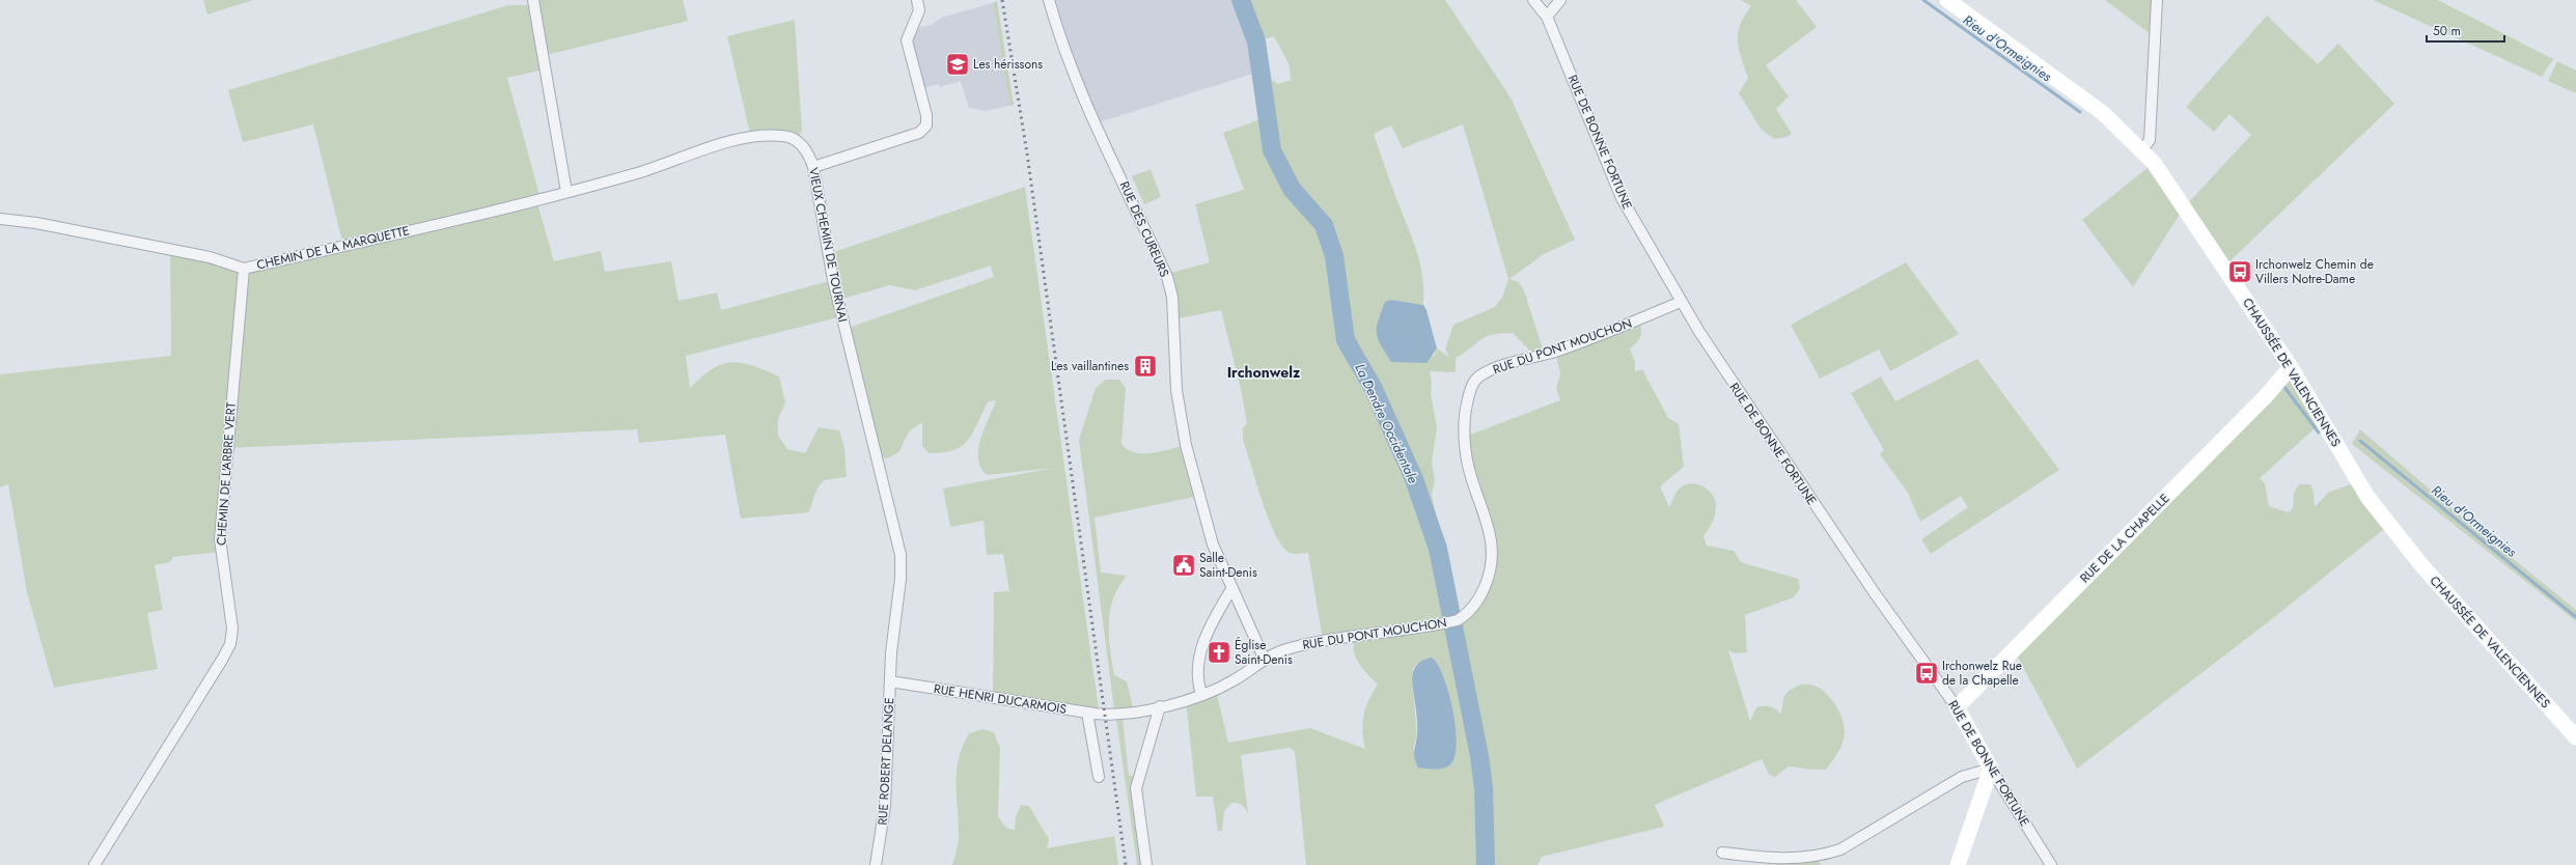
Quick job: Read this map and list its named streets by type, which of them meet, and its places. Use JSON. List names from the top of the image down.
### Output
{
  "streets": {
    "main road": ["RUE DE BONNE FORTUNE", "CHAUSSÉE DE VALENCIENNES", "RUE DE LA CHAPELLE"],
    "street": [
      "RUE DES CUREURS",
      "VIEUX CHEMIN DE TOURNAI",
      "CHEMIN DE LA MARQUETTE",
      "RUE DU PONT MOUCHON",
      "CHEMIN DE L'ARBRE VERT",
      "RUE HENRI DUCARMOIS",
      "RUE ROBERT DELANGE"
    ]
  },
  "crossings": [
    ["RUE DE BONNE FORTUNE", "RUE DU PONT MOUCHON"],
    ["RUE DE BONNE FORTUNE", "RUE DE LA CHAPELLE"],
    ["RUE DES CUREURS", "RUE DU PONT MOUCHON"],
    ["VIEUX CHEMIN DE TOURNAI", "CHEMIN DE LA MARQUETTE"],
    ["VIEUX CHEMIN DE TOURNAI", "RUE HENRI DUCARMOIS"],
    ["VIEUX CHEMIN DE TOURNAI", "RUE ROBERT DELANGE"],
    ["CHEMIN DE LA MARQUETTE", "CHEMIN DE L'ARBRE VERT"],
    ["RUE DU PONT MOUCHON", "RUE HENRI DUCARMOIS"],
    ["CHAUSSÉE DE VALENCIENNES", "RUE DE LA CHAPELLE"],
    ["RUE HENRI DUCARMOIS", "RUE ROBERT DELANGE"]
  ],
  "districts": ["Irchonwelz"],
  "water": ["Rieu d'Ormeignies", "La Dendre Occidentale"],
  "places": {
    "school or university": ["Les hérissons"],
    "bus stop": ["Irchonwelz Chemin de Villers Notre-Dame", "Irchonwelz Rue de la Chapelle"],
    "building": ["Les vaillantines"],
    "public building": ["Salle Saint-Denis"],
    "church": ["Église Saint-Denis"]
  },
  "scale_bar": "50 m"
}
